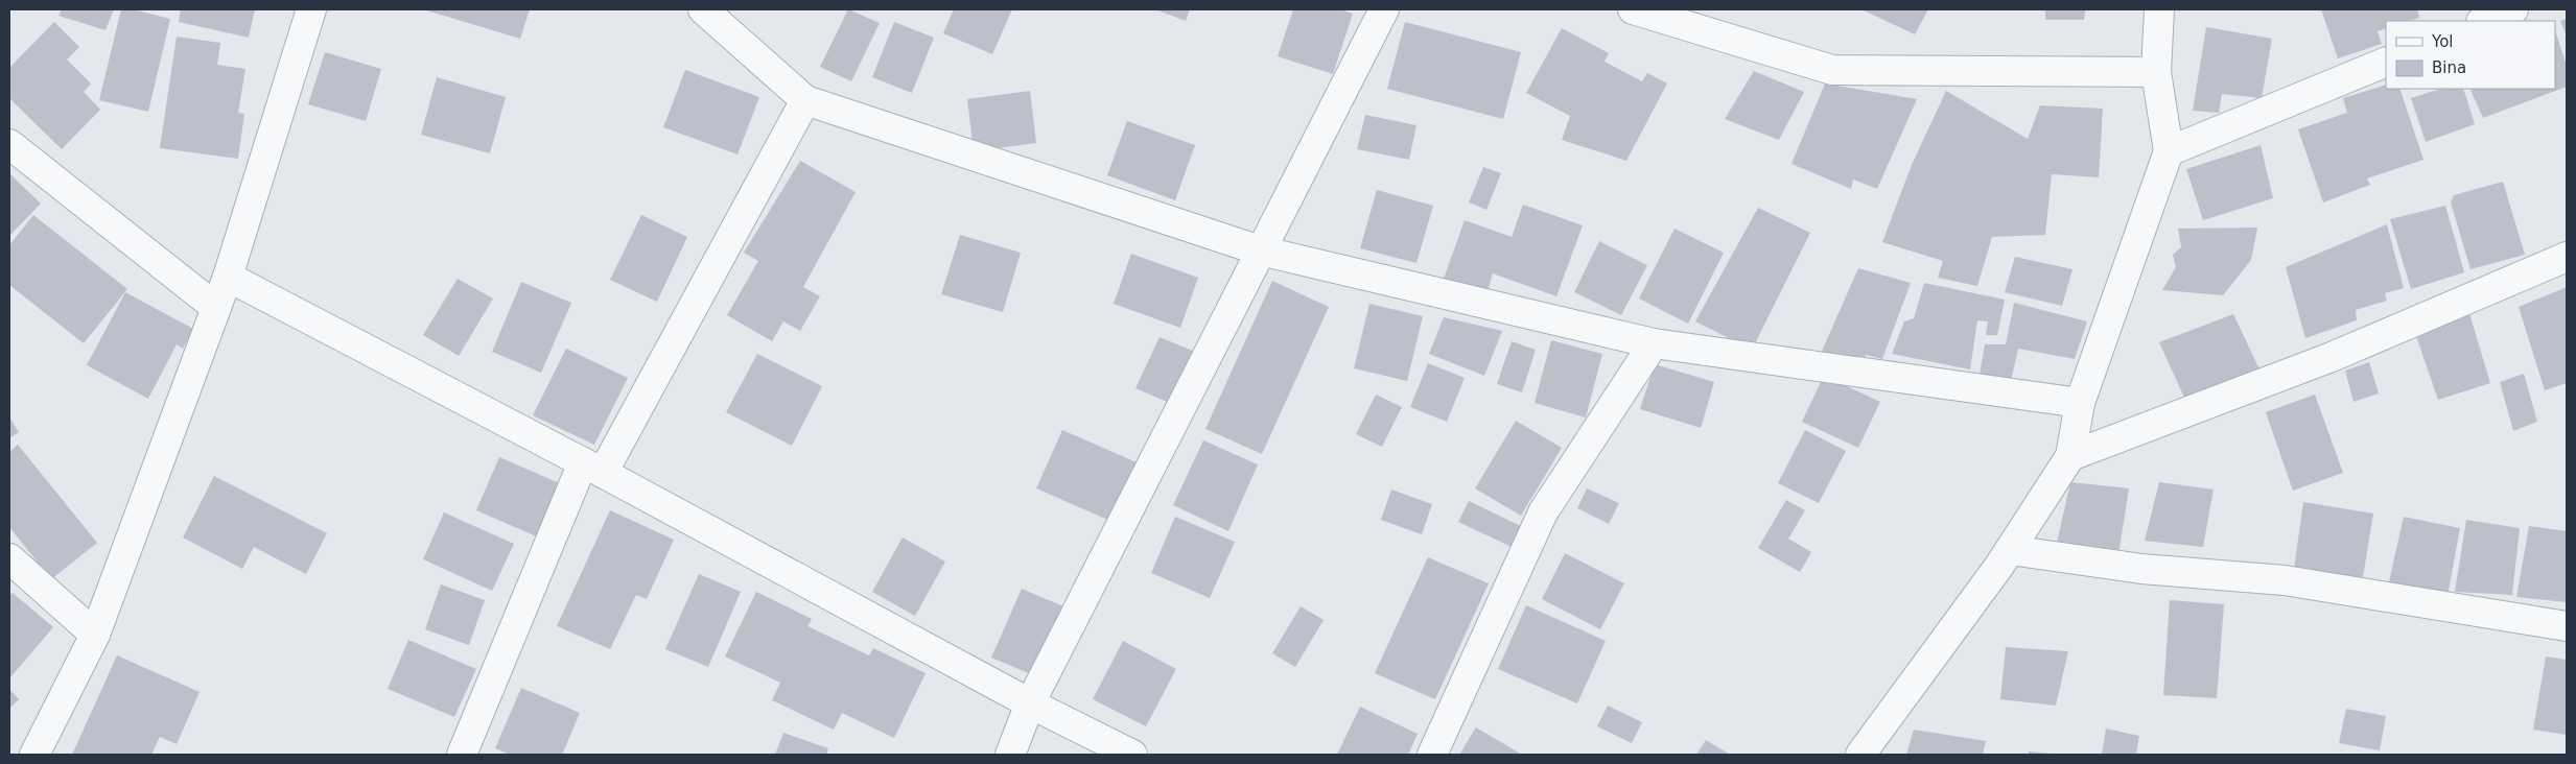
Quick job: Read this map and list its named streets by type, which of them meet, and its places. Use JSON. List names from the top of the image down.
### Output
{
  "legend": ["Yol", "Bina"]
}
